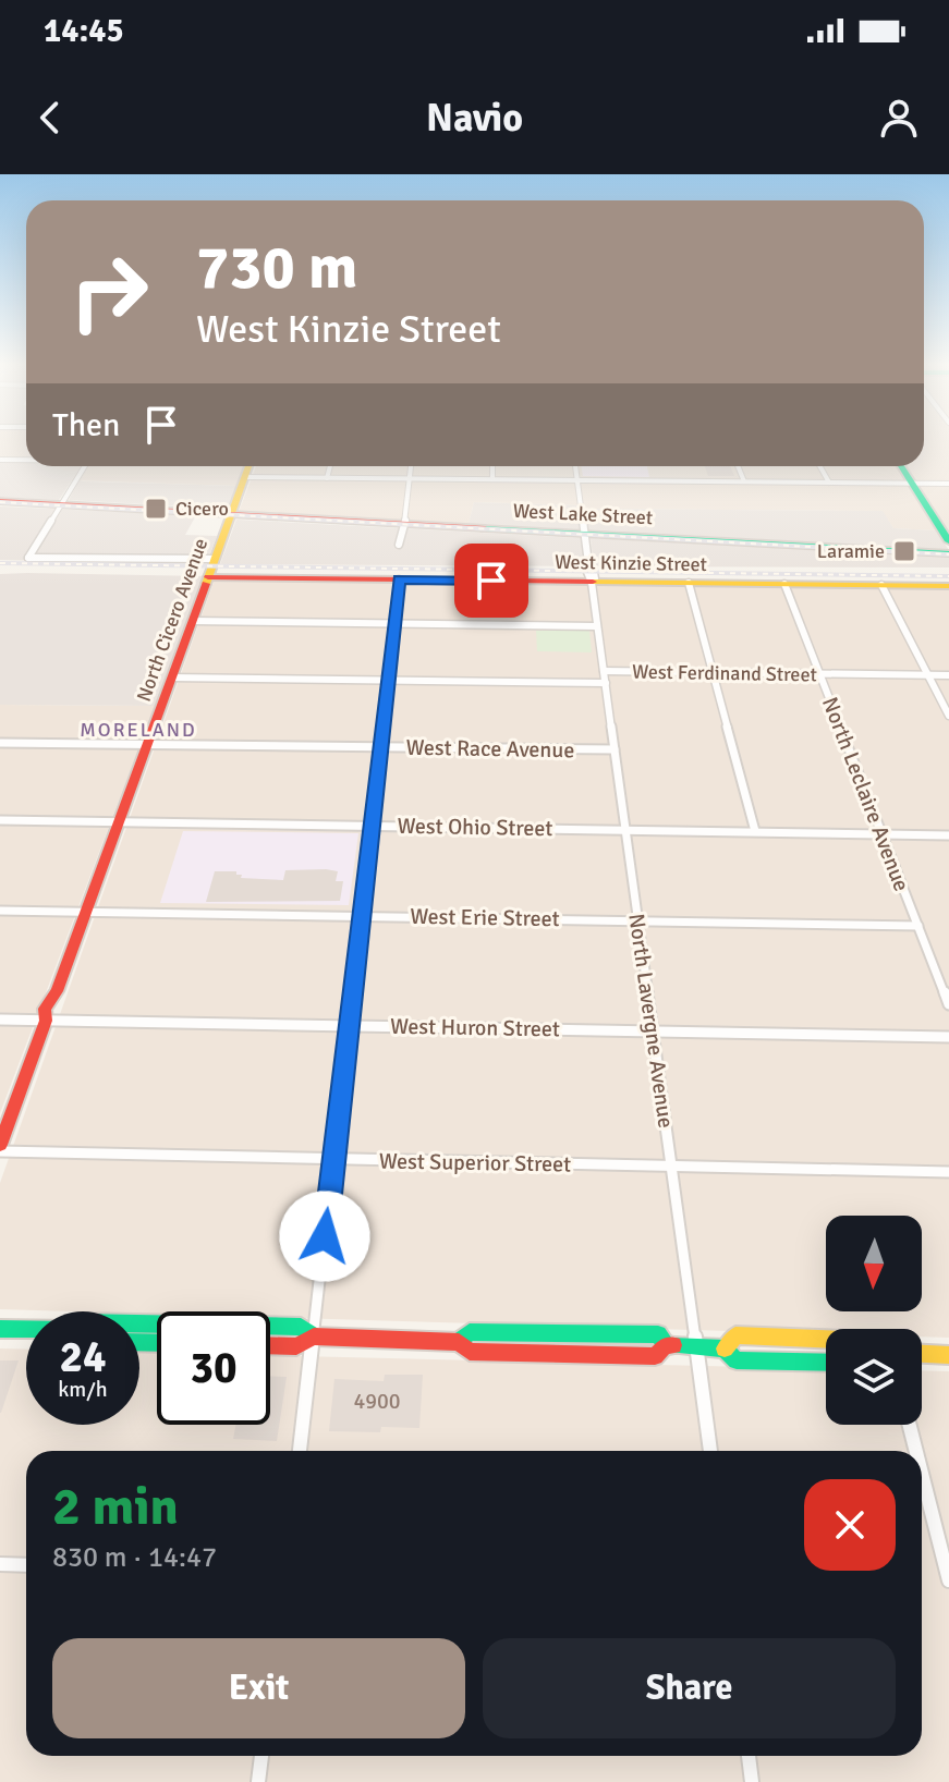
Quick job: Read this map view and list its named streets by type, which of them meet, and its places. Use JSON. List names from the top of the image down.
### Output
{
  "streets": {
    "main road": ["West Lake Street", "West Kinzie Street", "North Cicero Avenue"],
    "street": [
      "West Ferdinand Street",
      "West Race Avenue",
      "North Leclaire Avenue",
      "West Ohio Street",
      "West Erie Street",
      "North Lavergne Avenue",
      "West Huron Street",
      "West Superior Street"
    ]
  },
  "crossings": [
    ["West Lake Street", "North Cicero Avenue"],
    ["West Lake Street", "North Lavergne Avenue"],
    ["West Kinzie Street", "North Cicero Avenue"],
    ["West Kinzie Street", "North Leclaire Avenue"],
    ["West Kinzie Street", "North Lavergne Avenue"],
    ["North Cicero Avenue", "West Ferdinand Street"],
    ["North Cicero Avenue", "West Race Avenue"],
    ["North Cicero Avenue", "West Ohio Street"],
    ["North Cicero Avenue", "West Erie Street"],
    ["North Cicero Avenue", "West Huron Street"],
    ["West Ferdinand Street", "North Leclaire Avenue"],
    ["West Ferdinand Street", "North Lavergne Avenue"],
    ["West Race Avenue", "North Lavergne Avenue"],
    ["North Leclaire Avenue", "West Ohio Street"],
    ["North Leclaire Avenue", "West Erie Street"],
    ["West Ohio Street", "North Lavergne Avenue"],
    ["West Erie Street", "North Lavergne Avenue"],
    ["North Lavergne Avenue", "West Huron Street"],
    ["North Lavergne Avenue", "West Superior Street"]
  ],
  "districts": ["MORELAND"],
  "places": {
    "transit": ["Cicero", "Laramie"]
  },
  "house_numbers": ["4900"],
  "north": "bottom",
  "page": {
    "status": "14:45",
    "header": "Navio",
    "turn": ["730 m", "West Kinzie Street"],
    "then": "Then",
    "speed": "24 km/h",
    "limit": "30",
    "heading": ["2 min", "830 m · 14:47"],
    "buttons": ["Exit", "Share"]
  }
}
